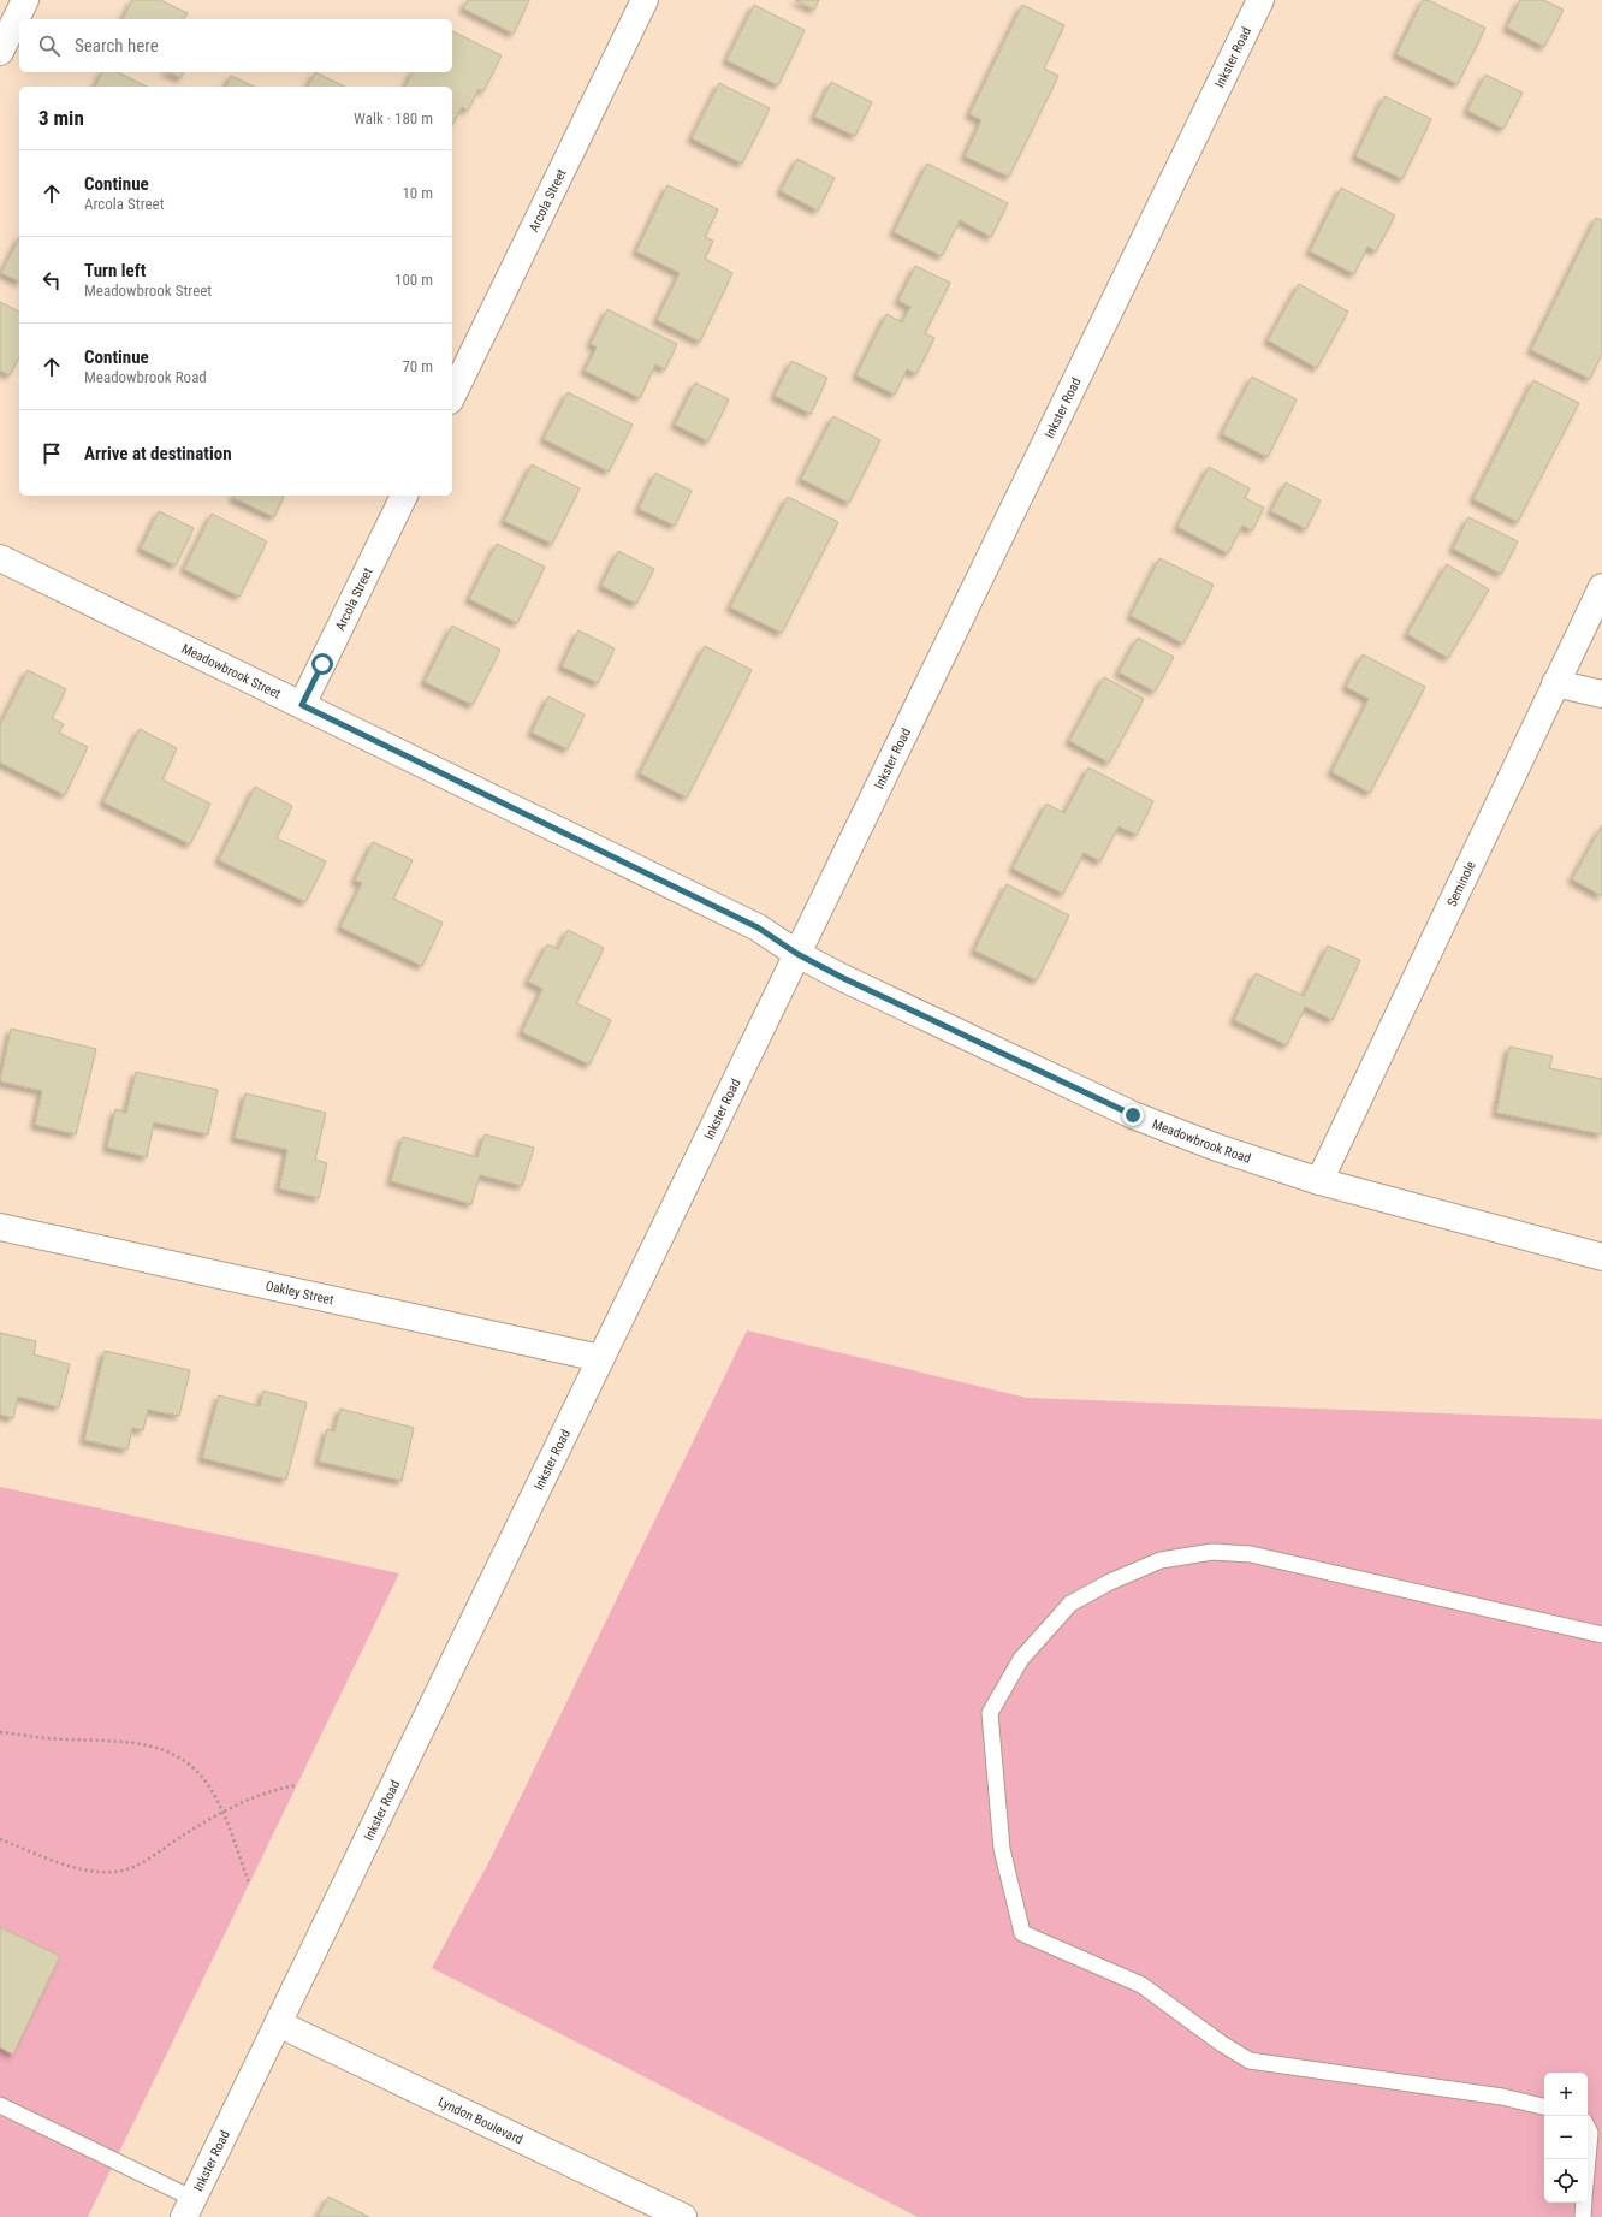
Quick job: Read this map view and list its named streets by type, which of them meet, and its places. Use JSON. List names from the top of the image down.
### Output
{
  "streets": {
    "street": [
      "Inkster Road",
      "Arcola Street",
      "Meadowbrook Street",
      "Seminole",
      "Meadowbrook Road",
      "Oakley Street",
      "Lyndon Boulevard"
    ]
  },
  "crossings": [
    ["Inkster Road", "Meadowbrook Street"],
    ["Inkster Road", "Meadowbrook Road"],
    ["Inkster Road", "Oakley Street"],
    ["Inkster Road", "Lyndon Boulevard"],
    ["Arcola Street", "Meadowbrook Street"],
    ["Meadowbrook Street", "Meadowbrook Road"],
    ["Seminole", "Meadowbrook Road"]
  ],
  "page": {
    "search": "Search here",
    "heading": ["3 min", "Walk · 180 m"],
    "list": [
      ["Continue", "Arcola Street", "10 m"],
      ["Turn left", "Meadowbrook Street", "100 m"],
      ["Continue", "Meadowbrook Road", "70 m"],
      "Arrive at destination"
    ],
    "map_buttons": ["+", "−"]
  }
}
